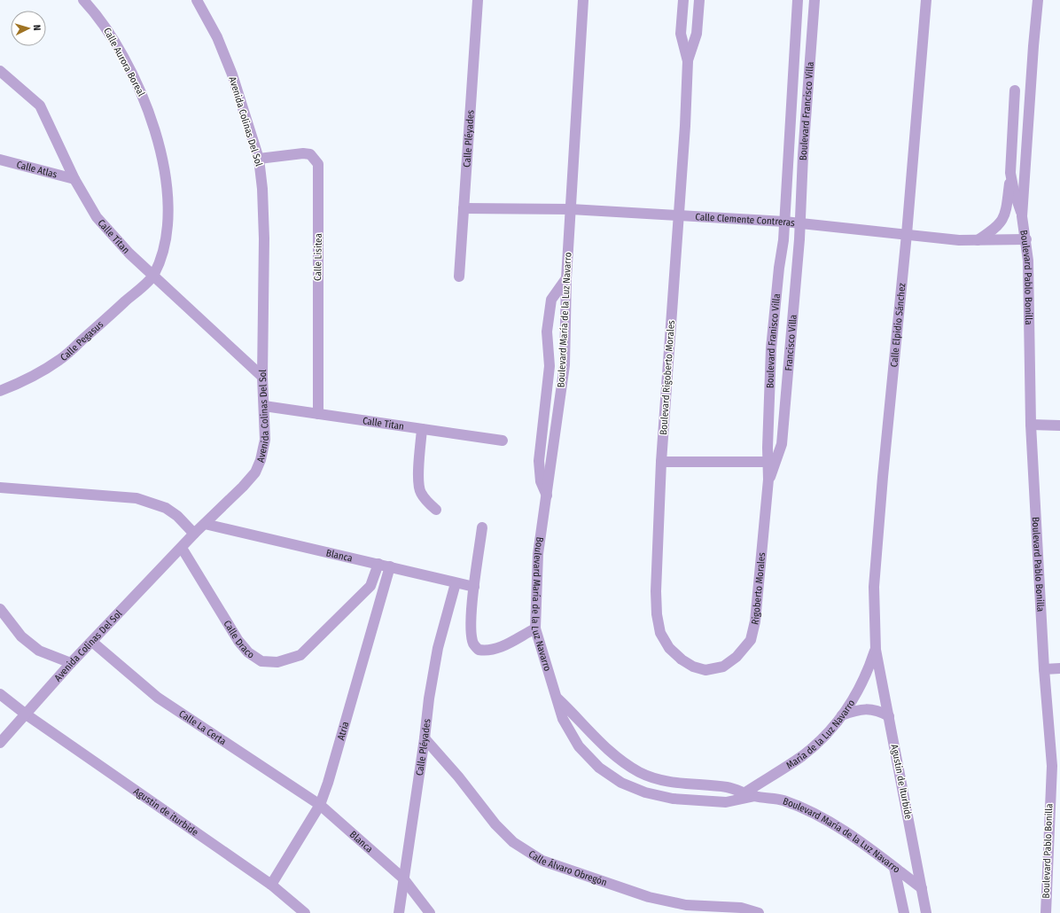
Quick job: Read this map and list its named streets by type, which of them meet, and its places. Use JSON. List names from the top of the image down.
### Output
{
  "streets": {
    "street": [
      "Calle Aurora Boreal",
      "Boulevard Francisco Villa",
      "Avenida Colinas Del Sol",
      "Calle Pléyades",
      "Calle Atlas",
      "Calle Clemente Contreras",
      "Calle Titan",
      "Calle Lisitea",
      "Boulevard Pablo Bonilla",
      "Boulevard María de la Luz Navarro",
      "Calle Elpidio Sánchez",
      "Calle Pegasus",
      "Boulevard Franisco Villa",
      "Francisco Villa",
      "Boulevard Rigoberto Morales",
      "Blanca",
      "Rigoberto Morales",
      "Calle Draco",
      "Calle La Certa",
      "Atria",
      "María de la Luz Navarro",
      "Agustin de Iturbide",
      "Agustin de iturbide",
      "Calle Álvaro Obregón"
    ]
  },
  "crossings": [
    ["Calle Aurora Boreal", "Calle Titan"],
    ["Calle Aurora Boreal", "Calle Pegasus"],
    ["Boulevard Francisco Villa", "Calle Clemente Contreras"],
    ["Boulevard Francisco Villa", "Boulevard Franisco Villa"],
    ["Boulevard Francisco Villa", "Francisco Villa"],
    ["Avenida Colinas Del Sol", "Calle Titan"],
    ["Avenida Colinas Del Sol", "Calle Lisitea"],
    ["Avenida Colinas Del Sol", "Blanca"],
    ["Avenida Colinas Del Sol", "Calle Draco"],
    ["Avenida Colinas Del Sol", "Calle La Certa"],
    ["Avenida Colinas Del Sol", "Agustin de iturbide"],
    ["Calle Pléyades", "Calle Clemente Contreras"],
    ["Calle Pléyades", "Blanca"],
    ["Calle Pléyades", "Calle Álvaro Obregón"],
    ["Calle Atlas", "Calle Titan"],
    ["Calle Clemente Contreras", "Boulevard Pablo Bonilla"],
    ["Calle Clemente Contreras", "Boulevard María de la Luz Navarro"],
    ["Calle Clemente Contreras", "Calle Elpidio Sánchez"],
    ["Calle Clemente Contreras", "Boulevard Franisco Villa"],
    ["Calle Clemente Contreras", "Francisco Villa"],
    ["Calle Clemente Contreras", "Boulevard Rigoberto Morales"],
    ["Calle Titan", "Calle Lisitea"],
    ["Calle Titan", "Calle Pegasus"],
    ["Boulevard María de la Luz Navarro", "María de la Luz Navarro"],
    ["Boulevard María de la Luz Navarro", "Agustin de Iturbide"],
    ["Calle Elpidio Sánchez", "María de la Luz Navarro"],
    ["Calle Elpidio Sánchez", "Agustin de Iturbide"],
    ["Boulevard Franisco Villa", "Francisco Villa"],
    ["Boulevard Franisco Villa", "Rigoberto Morales"],
    ["Francisco Villa", "Rigoberto Morales"],
    ["Boulevard Rigoberto Morales", "Rigoberto Morales"],
    ["Blanca", "Calle Draco"],
    ["Blanca", "Calle La Certa"],
    ["Blanca", "Atria"],
    ["Calle La Certa", "Atria"],
    ["Atria", "Agustin de iturbide"],
    ["María de la Luz Navarro", "Agustin de Iturbide"]
  ],
  "north": "right"
}
